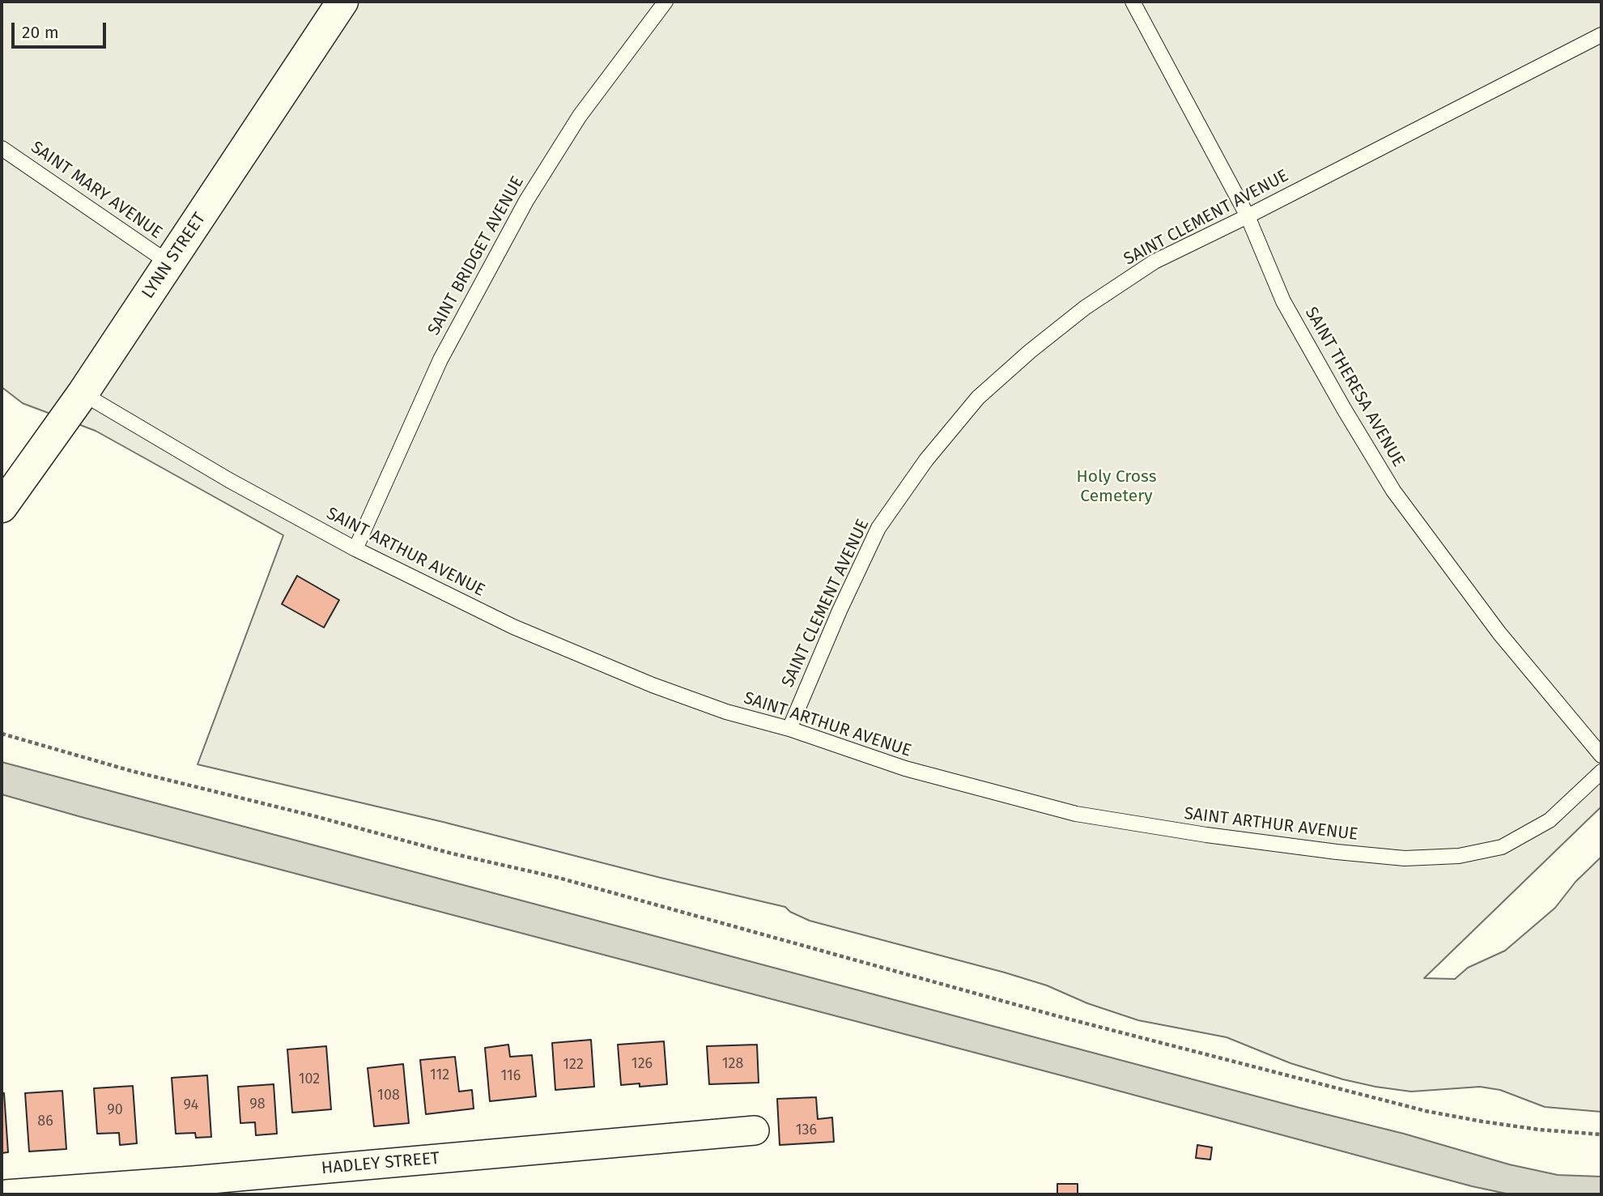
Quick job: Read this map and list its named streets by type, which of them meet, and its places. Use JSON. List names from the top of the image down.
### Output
{
  "streets": {
    "main road": ["LYNN STREET"],
    "street": ["HADLEY STREET"],
    "lane": [
      "SAINT MARY AVENUE",
      "SAINT CLEMENT AVENUE",
      "SAINT BRIDGET AVENUE",
      "SAINT THERESA AVENUE",
      "SAINT ARTHUR AVENUE"
    ]
  },
  "crossings": [
    ["SAINT MARY AVENUE", "LYNN STREET"],
    ["SAINT CLEMENT AVENUE", "SAINT THERESA AVENUE"],
    ["SAINT CLEMENT AVENUE", "SAINT ARTHUR AVENUE"],
    ["LYNN STREET", "SAINT ARTHUR AVENUE"],
    ["SAINT BRIDGET AVENUE", "SAINT ARTHUR AVENUE"]
  ],
  "parks": ["Holy Cross Cemetery"],
  "house_numbers": [
    "126",
    "128",
    "122",
    "112",
    "116",
    "102",
    "108",
    "98",
    "94",
    "90",
    "86",
    "136"
  ],
  "scale_bar": "20 m"
}
